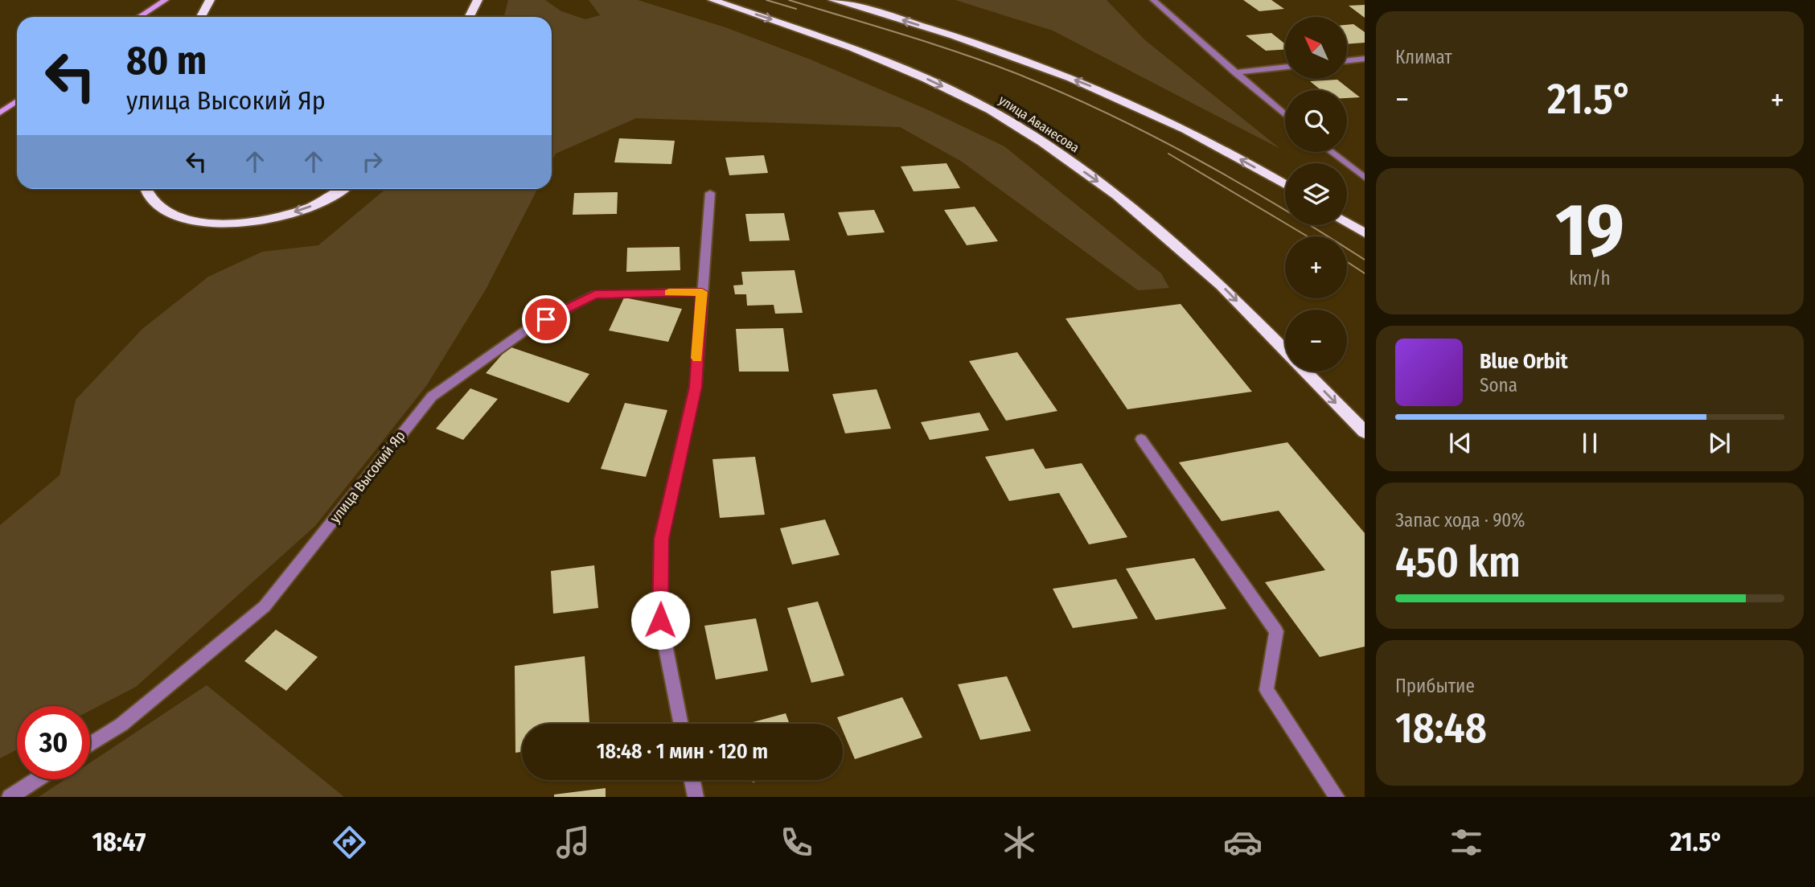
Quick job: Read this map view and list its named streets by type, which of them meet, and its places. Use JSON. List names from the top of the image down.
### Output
{
  "streets": {
    "highway": ["улица Аванесова"],
    "street": ["улица Высокий Яр"]
  },
  "north": "top left",
  "page": {
    "tile": [
      "Климат",
      ["19", "km/h"],
      ["Запас хода · 90%", "450 km"],
      ["Прибытие", "18:48"]
    ],
    "map_buttons": ["+", "−"],
    "turn": ["80 m", "улица Высокий Яр"],
    "heat": ["−", "21.5°", "+"],
    "song": ["Blue Orbit", "Sona"],
    "limit": "30",
    "trip": "18:48 · 1 мин · 120 m",
    "tabs": ["18:47", "21.5°"]
  }
}
